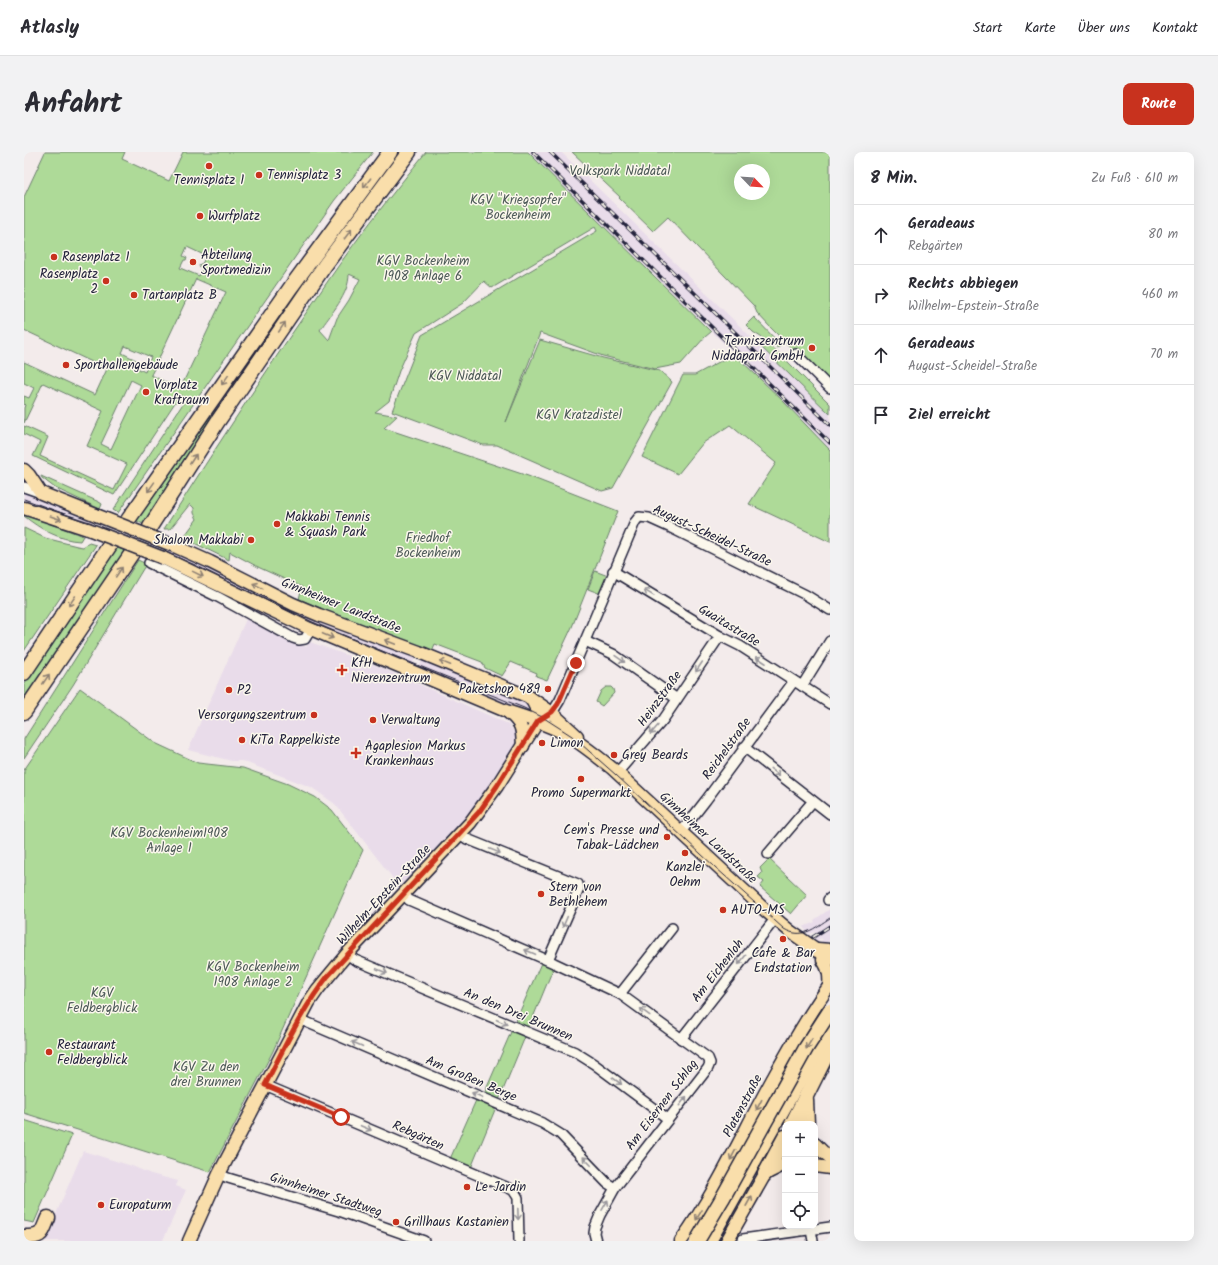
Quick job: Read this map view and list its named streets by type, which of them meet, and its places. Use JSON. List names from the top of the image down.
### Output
{
  "streets": {
    "main road": ["Ginnheimer Landstraße", "Wilhelm-Epstein-Straße", "Platenstraße"],
    "street": [
      "August-Scheidel-Straße",
      "Guaitastraße",
      "Heinzstraße",
      "Reichelstraße",
      "Am Eichenloh",
      "An den Drei Brunnen",
      "Am Großen Berge",
      "Am Eisernen Schlag",
      "Rebgärten",
      "Ginnheimer Stadtweg"
    ]
  },
  "crossings": [
    ["August-Scheidel-Straße", "Ginnheimer Landstraße"],
    ["August-Scheidel-Straße", "Guaitastraße"],
    ["August-Scheidel-Straße", "Wilhelm-Epstein-Straße"],
    ["Ginnheimer Landstraße", "Heinzstraße"],
    ["Ginnheimer Landstraße", "Reichelstraße"],
    ["Ginnheimer Landstraße", "Wilhelm-Epstein-Straße"],
    ["Ginnheimer Landstraße", "Am Eichenloh"],
    ["Guaitastraße", "Heinzstraße"],
    ["Guaitastraße", "Reichelstraße"],
    ["Wilhelm-Epstein-Straße", "An den Drei Brunnen"],
    ["Wilhelm-Epstein-Straße", "Am Großen Berge"],
    ["Wilhelm-Epstein-Straße", "Am Eisernen Schlag"],
    ["Wilhelm-Epstein-Straße", "Rebgärten"],
    ["Wilhelm-Epstein-Straße", "Ginnheimer Stadtweg"],
    ["Am Eichenloh", "Am Eisernen Schlag"],
    ["An den Drei Brunnen", "Am Eisernen Schlag"],
    ["Am Großen Berge", "Am Eisernen Schlag"]
  ],
  "one_way": [
    "Heinzstraße",
    "An den Drei Brunnen",
    "Am Großen Berge",
    "Rebgärten"
  ],
  "parks": [
    "Volkspark Niddatal",
    "KGV \"Kriegsopfer\" Bockenheim",
    "KGV Bockenheim 1908 Anlage 6",
    "KGV Niddatal",
    "KGV Kratzdistel",
    "Friedhof Bockenheim",
    "KGV Bockenheim1908 Anlage 1",
    "KGV Bockenheim 1908 Anlage 2",
    "KGV Feldbergblick",
    "KGV Zu den drei Brunnen"
  ],
  "places": {
    "other": [
      "Tennisplatz 1",
      "Tennisplatz 3",
      "Wurfplatz",
      "Rasenplatz 1",
      "Abteilung Sportmedizin",
      "Rasenplatz 2",
      "Tartanplatz B",
      "Tenniszentrum Niddapark GmbH",
      "Sporthallengebäude",
      "Vorplatz Kraftraum",
      "Makkabi Tennis & Squash Park",
      "Shalom Makkabi",
      "Paketshop 489",
      "P2",
      "Versorgungszentrum",
      "Verwaltung",
      "KiTa Rappelkiste",
      "Limon",
      "Grey Beards",
      "Promo Supermarkt",
      "Cem's Presse und Tabak-Lädchen",
      "Kanzlei Oehm",
      "Stern von Bethlehem",
      "AUTO-MS",
      "Cafe & Bar Endstation",
      "Restaurant Feldbergblick",
      "Le Jardin",
      "Europaturm",
      "Grillhaus Kastanien"
    ],
    "health": ["KfH Nierenzentrum", "Agaplesion Markus Krankenhaus"]
  },
  "north": "bottom right",
  "page": {
    "header": "Atlasly",
    "nav": [
      "Start",
      "Karte",
      "Über uns",
      "Kontakt"
    ],
    "title": "Anfahrt",
    "buttons": "Route",
    "heading": ["8 Min.", "Zu Fuß · 610 m"],
    "list": [
      ["Geradeaus", "Rebgärten", "80 m"],
      ["Rechts abbiegen", "Wilhelm-Epstein-Straße", "460 m"],
      ["Geradeaus", "August-Scheidel-Straße", "70 m"],
      "Ziel erreicht"
    ],
    "map_buttons": ["+", "−"]
  }
}
